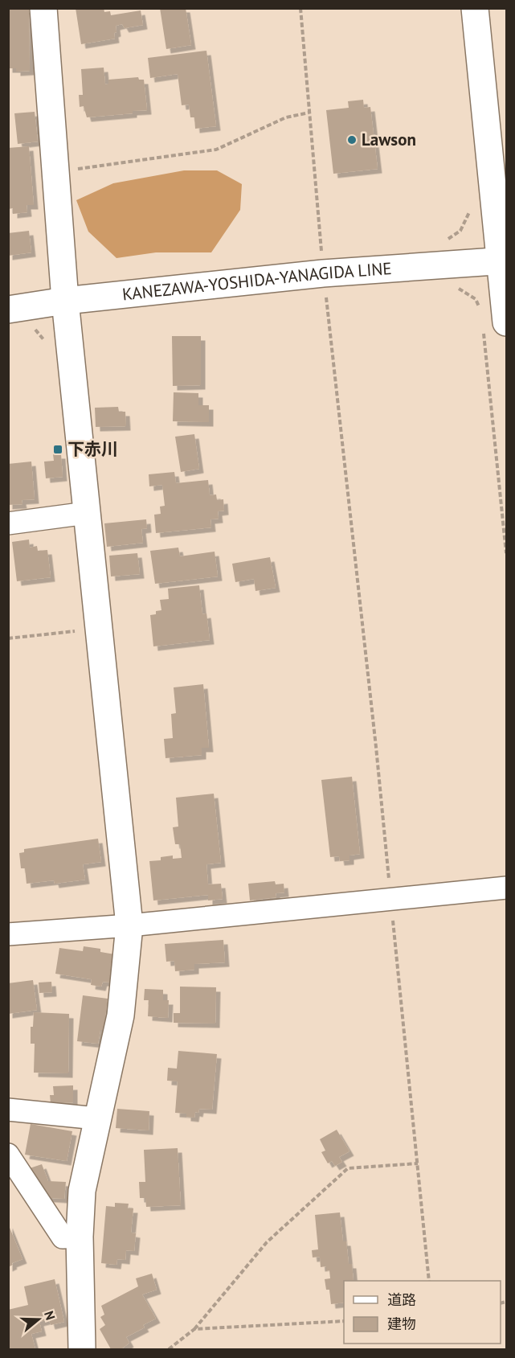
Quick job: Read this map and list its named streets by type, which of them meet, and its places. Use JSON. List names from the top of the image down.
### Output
{
  "streets": {
    "street": ["KANEZAWA-YOSHIDA-YANAGIDA LINE"]
  },
  "places": {
    "other": ["Lawson"],
    "transit": ["下赤川"]
  },
  "legend": ["道路", "建物"],
  "north": "right"
}
